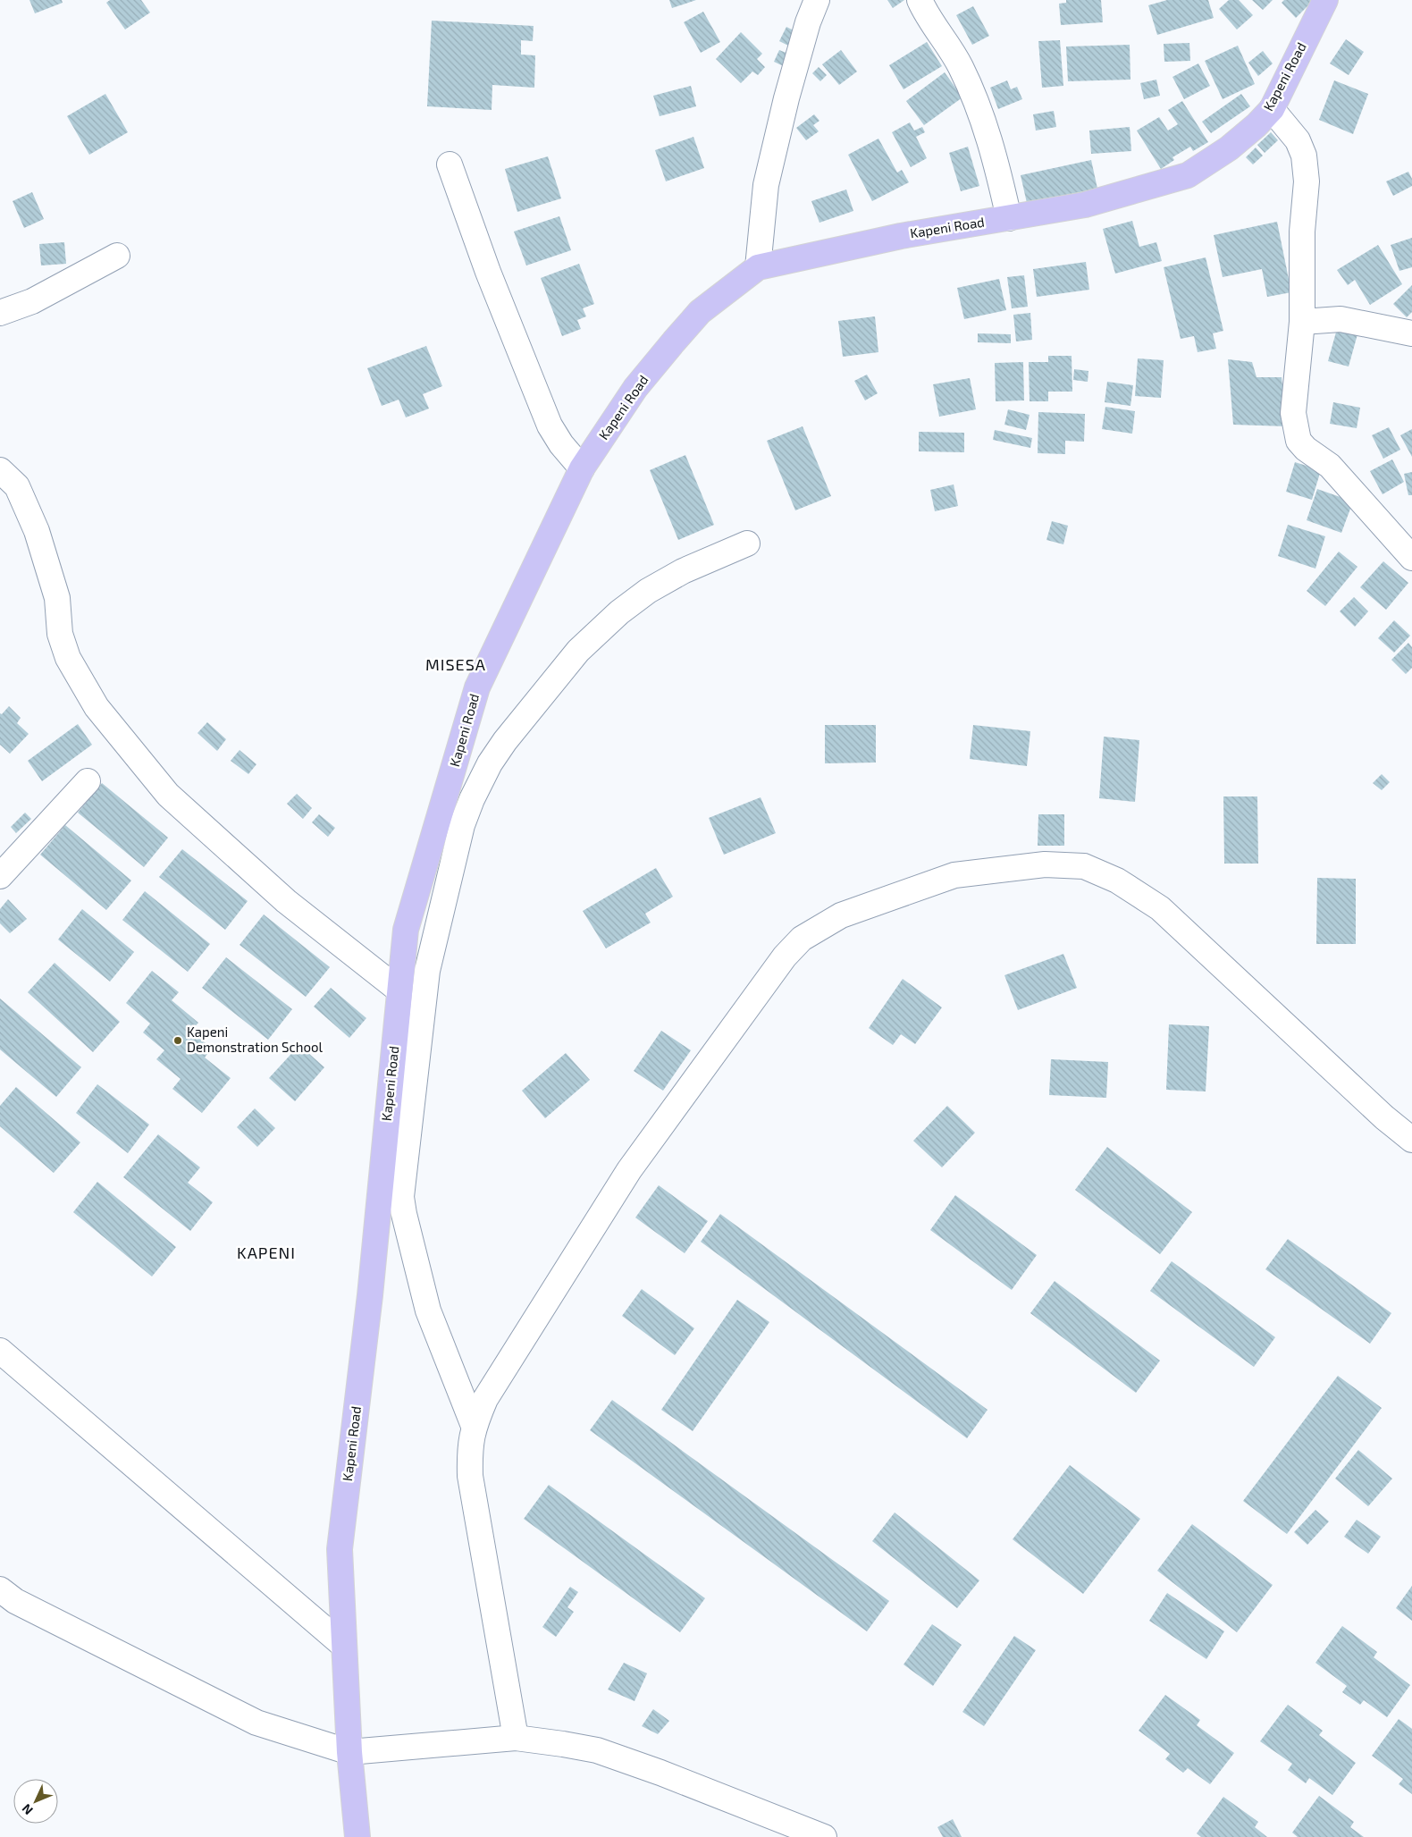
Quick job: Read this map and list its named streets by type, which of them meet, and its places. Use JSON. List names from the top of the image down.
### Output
{
  "streets": {
    "main road": ["Kapeni Road"]
  },
  "districts": ["MISESA", "KAPENI"],
  "places": ["Kapeni Demonstration School"],
  "north": "bottom left"
}
